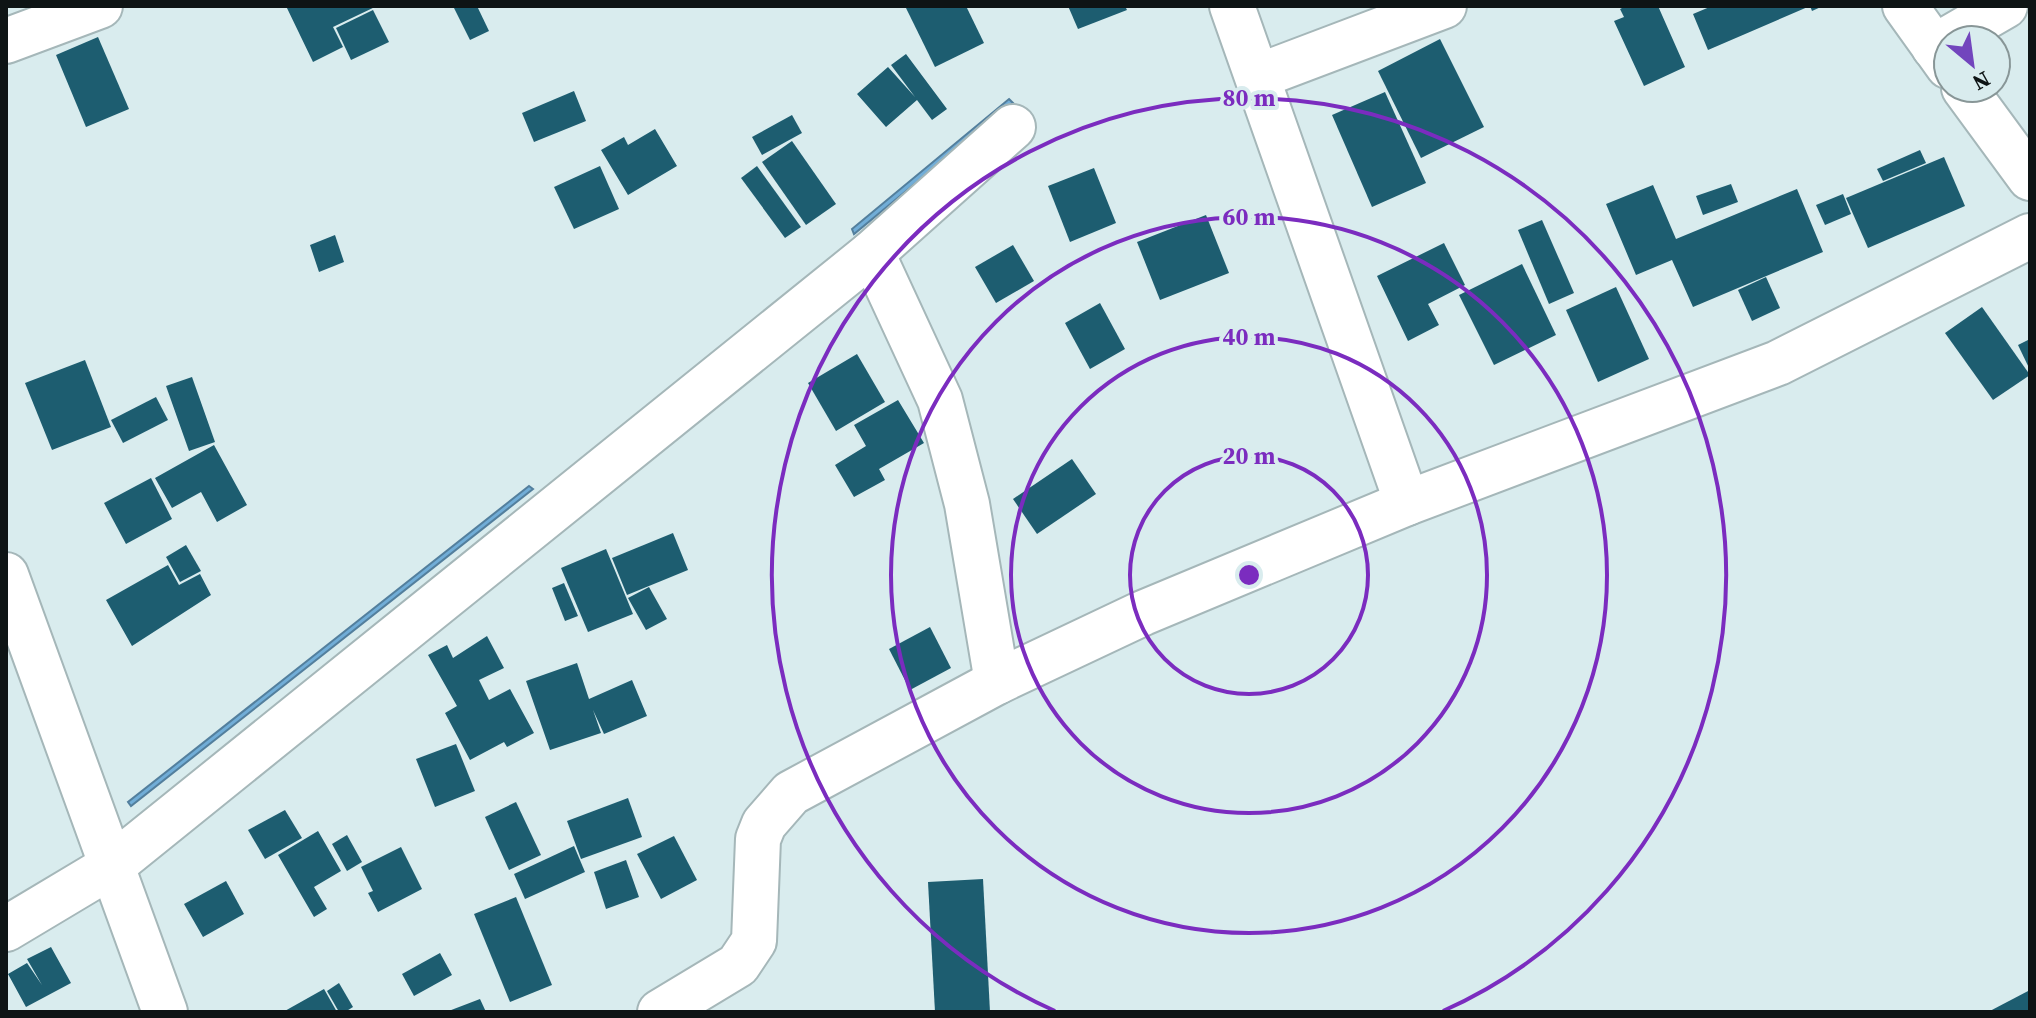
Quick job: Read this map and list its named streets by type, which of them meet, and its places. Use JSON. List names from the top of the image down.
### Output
{
  "north": "bottom right",
  "rings": [
    "80 m",
    "60 m",
    "40 m",
    "20 m"
  ]
}
